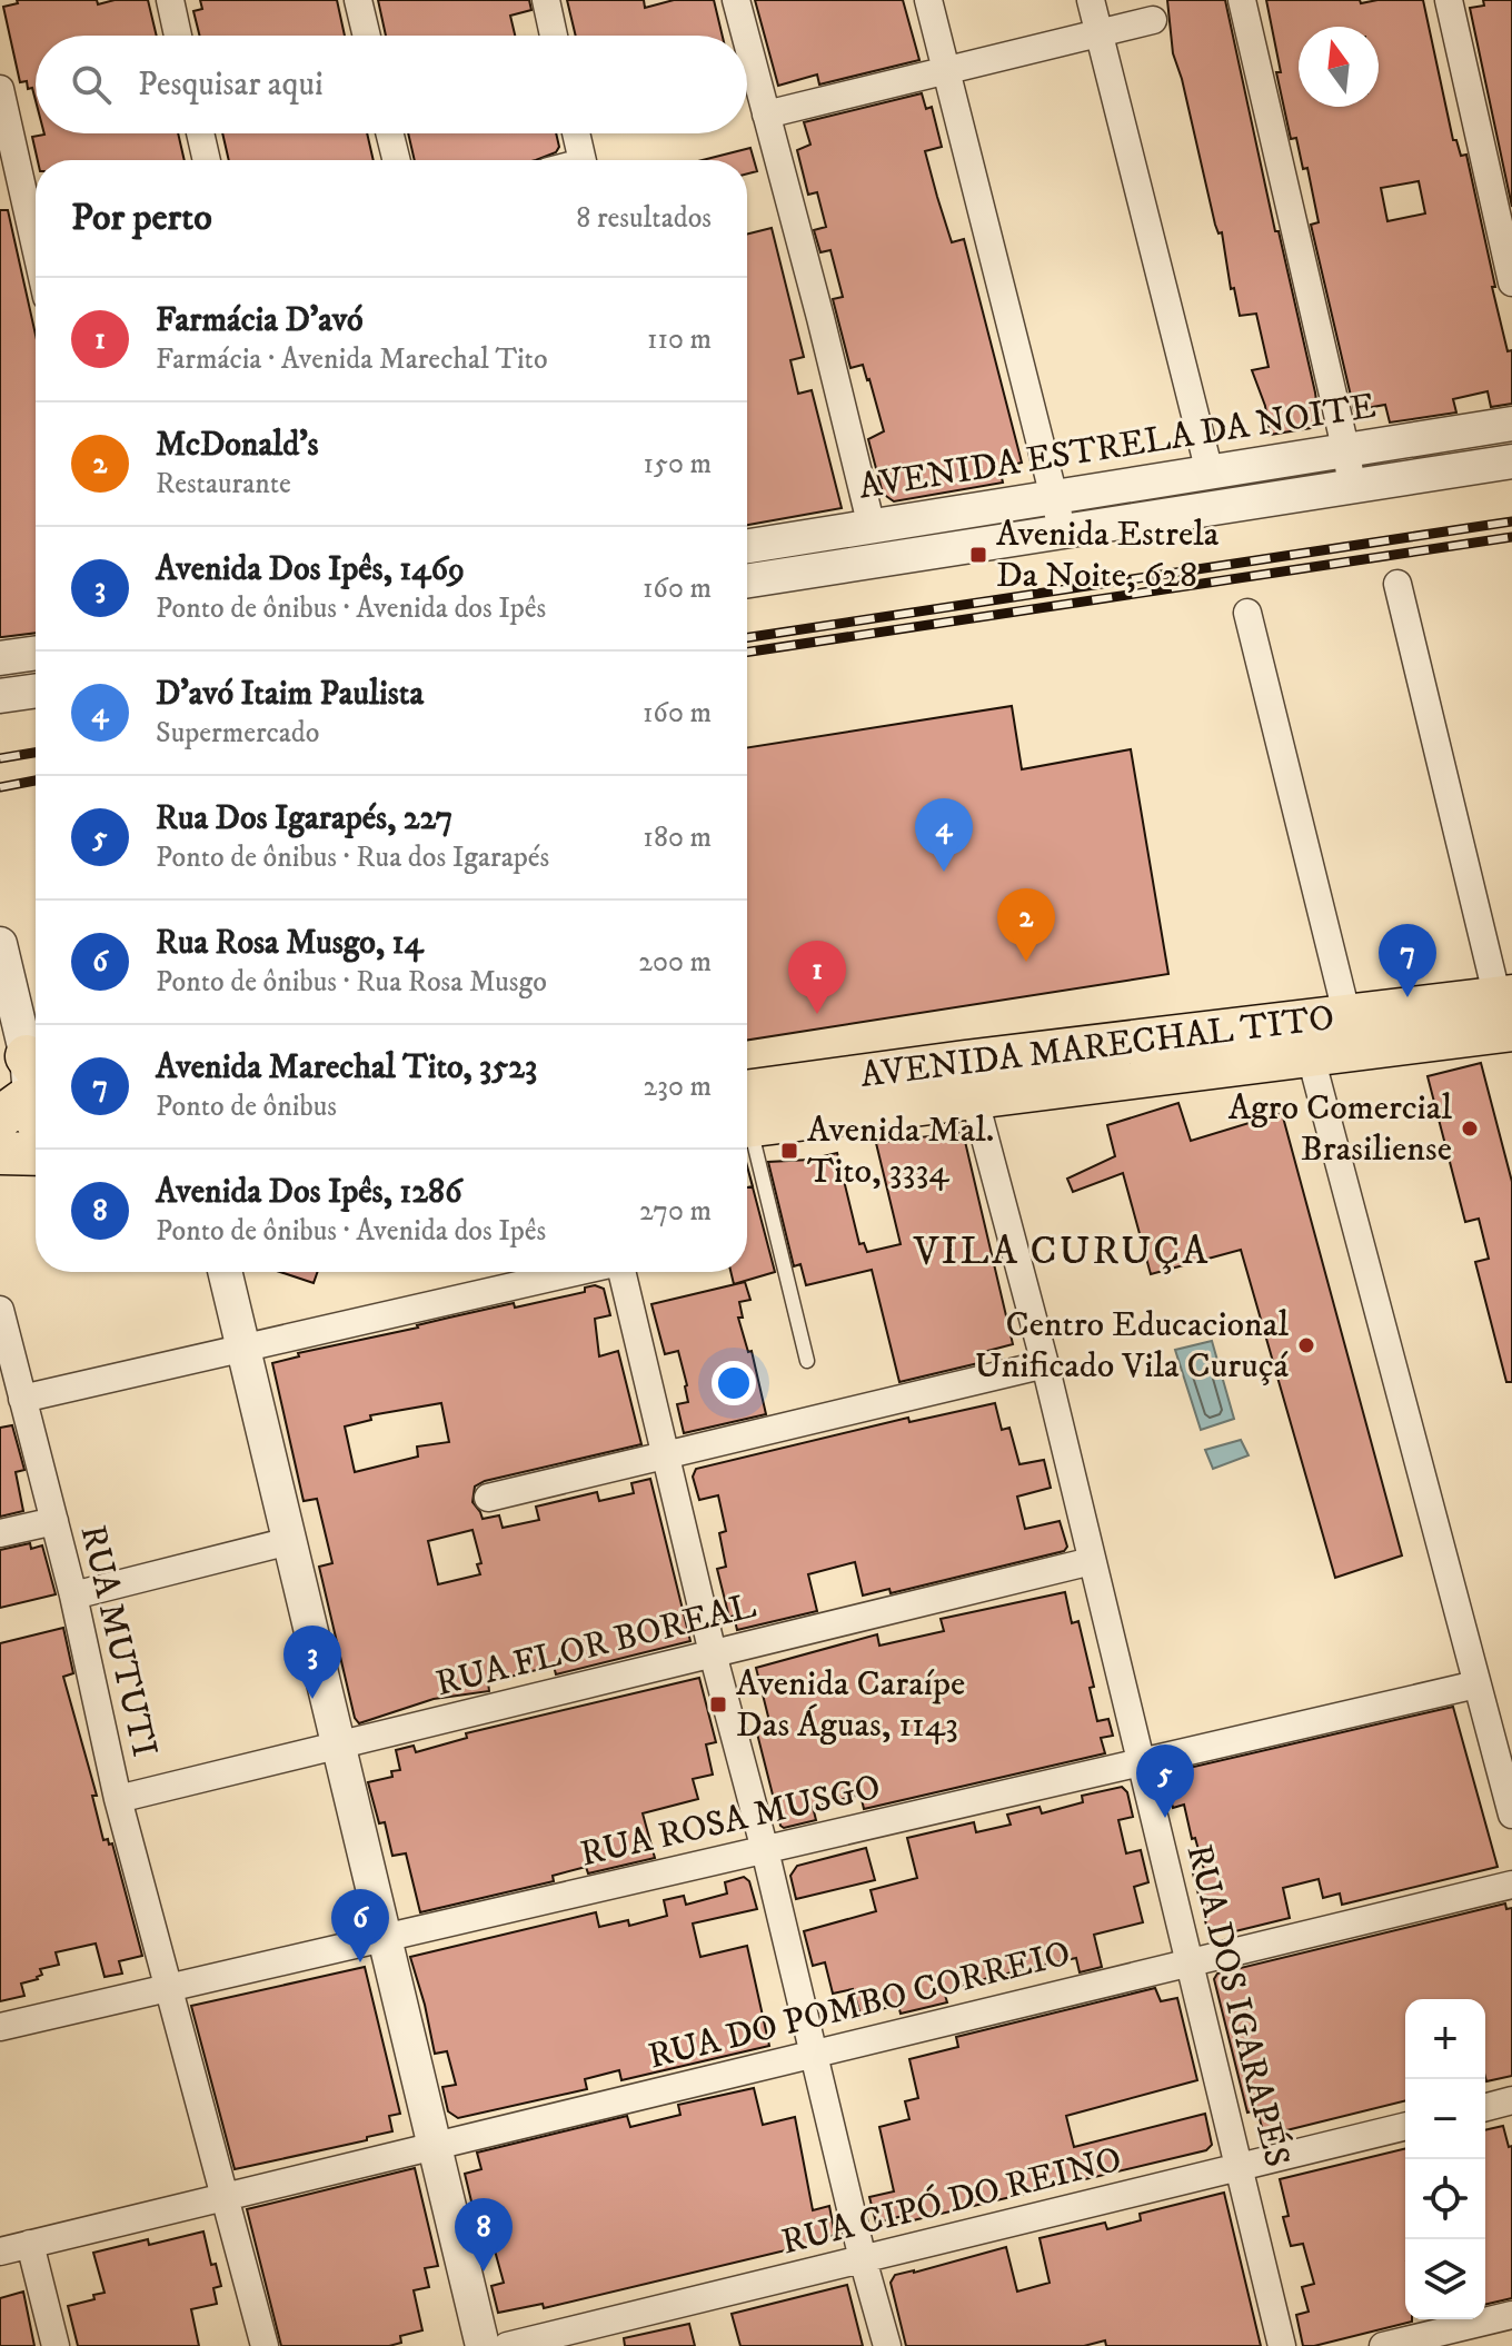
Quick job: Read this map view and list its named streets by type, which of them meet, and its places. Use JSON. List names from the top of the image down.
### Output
{
  "streets": {
    "main road": ["AVENIDA MARECHAL TITO"],
    "street": [
      "AVENIDA ESTRELA DA NOITE",
      "RUA MUTUTI",
      "RUA FLOR BOREAL",
      "RUA ROSA MUSGO",
      "RUA DO POMBO CORREIO",
      "RUA DOS IGARAPÉS",
      "RUA CIPÓ DO REINO"
    ]
  },
  "crossings": [
    ["AVENIDA MARECHAL TITO", "RUA DOS IGARAPÉS"],
    ["RUA MUTUTI", "RUA FLOR BOREAL"],
    ["RUA MUTUTI", "RUA ROSA MUSGO"],
    ["RUA MUTUTI", "RUA DO POMBO CORREIO"],
    ["RUA FLOR BOREAL", "RUA DOS IGARAPÉS"],
    ["RUA ROSA MUSGO", "RUA DOS IGARAPÉS"],
    ["RUA DO POMBO CORREIO", "RUA DOS IGARAPÉS"],
    ["RUA DOS IGARAPÉS", "RUA CIPÓ DO REINO"]
  ],
  "districts": ["VILA CURUÇA"],
  "places": {
    "transit": ["Avenida Estrela Da Noite, 628", "Avenida Mal. Tito, 3334", "Avenida Caraípe Das Águas, 1143"],
    "other": ["Agro Comercial Brasiliense", "Centro Educacional Unificado Vila Curuçá"]
  },
  "north": "top",
  "page": {
    "search": "Pesquisar aqui",
    "heading": ["Por perto", "8 resultados"],
    "list": [
      {
        "mark": "1",
        "name": "Farmácia D'avó",
        "note": "Farmácia · Avenida Marechal Tito",
        "value": "110 m"
      },
      {
        "mark": "2",
        "name": "McDonald's",
        "note": "Restaurante",
        "value": "150 m"
      },
      {
        "mark": "3",
        "name": "Avenida Dos Ipês, 1469",
        "note": "Ponto de ônibus · Avenida dos Ipês",
        "value": "160 m"
      },
      {
        "mark": "4",
        "name": "D’avó Itaim Paulista",
        "note": "Supermercado",
        "value": "160 m"
      },
      {
        "mark": "5",
        "name": "Rua Dos Igarapés, 227",
        "note": "Ponto de ônibus · Rua dos Igarapés",
        "value": "180 m"
      },
      {
        "mark": "6",
        "name": "Rua Rosa Musgo, 14",
        "note": "Ponto de ônibus · Rua Rosa Musgo",
        "value": "200 m"
      },
      {
        "mark": "7",
        "name": "Avenida Marechal Tito, 3523",
        "note": "Ponto de ônibus",
        "value": "230 m"
      },
      {
        "mark": "8",
        "name": "Avenida Dos Ipês, 1286",
        "note": "Ponto de ônibus · Avenida dos Ipês",
        "value": "270 m"
      }
    ],
    "pins": [
      "4",
      "2",
      "7",
      "1",
      "3",
      "5",
      "6",
      "8"
    ],
    "map_buttons": ["+", "−"]
  }
}
